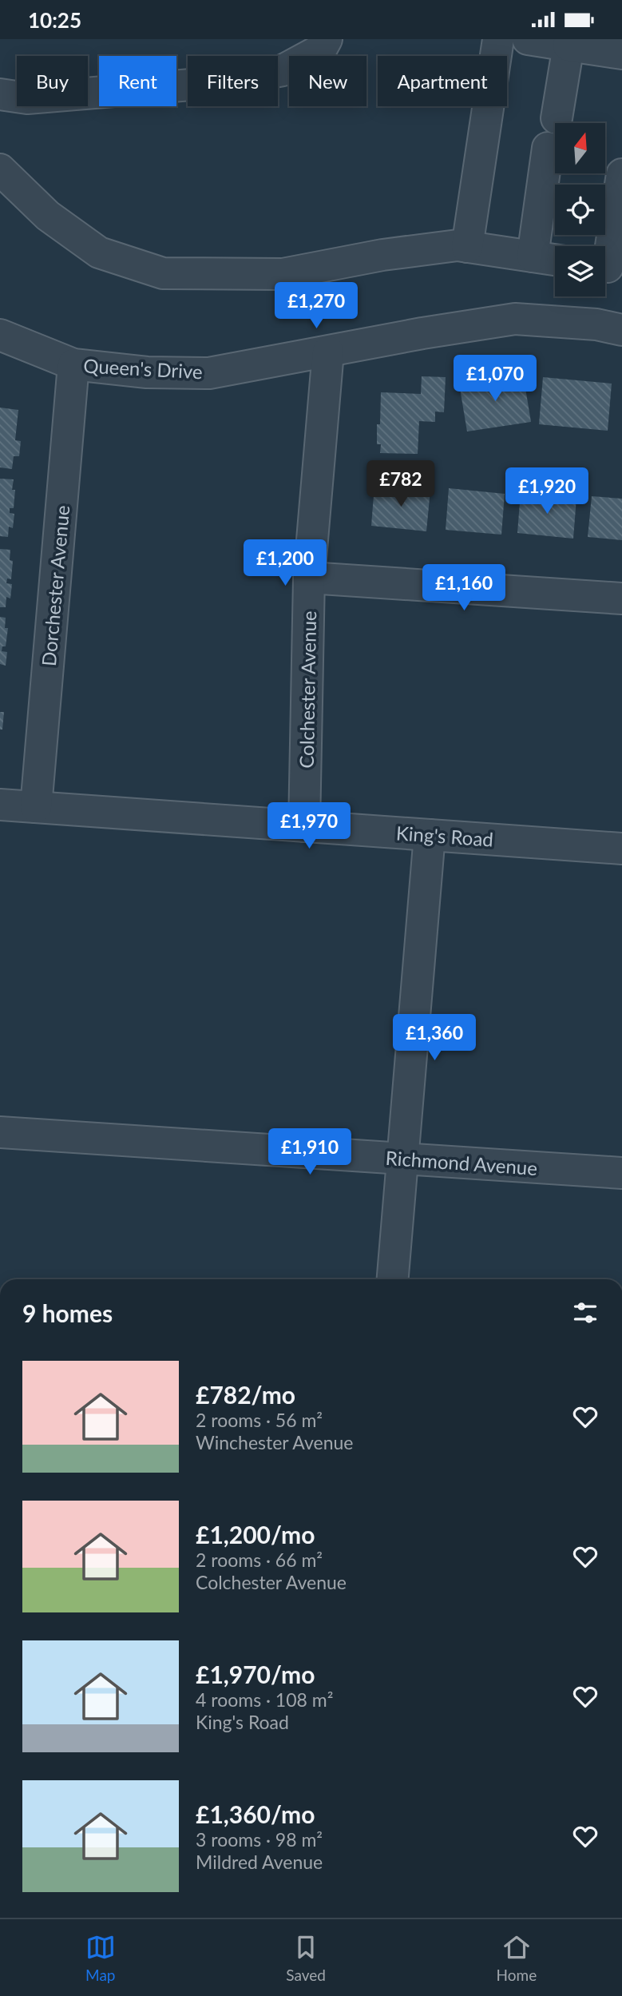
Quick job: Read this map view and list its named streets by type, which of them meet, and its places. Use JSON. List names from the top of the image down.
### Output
{
  "streets": {
    "street": [
      "Queen's Drive",
      "Dorchester Avenue",
      "Colchester Avenue",
      "King's Road",
      "Richmond Avenue"
    ]
  },
  "crossings": [
    ["Queen's Drive", "Dorchester Avenue"],
    ["Queen's Drive", "Colchester Avenue"],
    ["Dorchester Avenue", "King's Road"],
    ["Colchester Avenue", "King's Road"]
  ],
  "north": "top",
  "page": {
    "status": "10:25",
    "chip": [
      "Buy",
      "Rent",
      "Filters",
      "New",
      "Apartment"
    ],
    "price": [
      "£1,270",
      "£1,070",
      "£782",
      "£1,920",
      "£1,200",
      "£1,160",
      "£1,970",
      "£1,360",
      "£1,910"
    ],
    "heading": "9 homes",
    "list": [
      {
        "name": "£782/mo",
        "note": "2 rooms · 56 m² · Winchester Avenue"
      },
      {
        "name": "£1,200/mo",
        "note": "2 rooms · 66 m² · Colchester Avenue"
      },
      {
        "name": "£1,970/mo",
        "note": "4 rooms · 108 m² · King's Road"
      },
      {
        "name": "£1,360/mo",
        "note": "3 rooms · 98 m² · Mildred Avenue"
      }
    ],
    "tabs": ["Map", "Saved", "Home"]
  }
}
